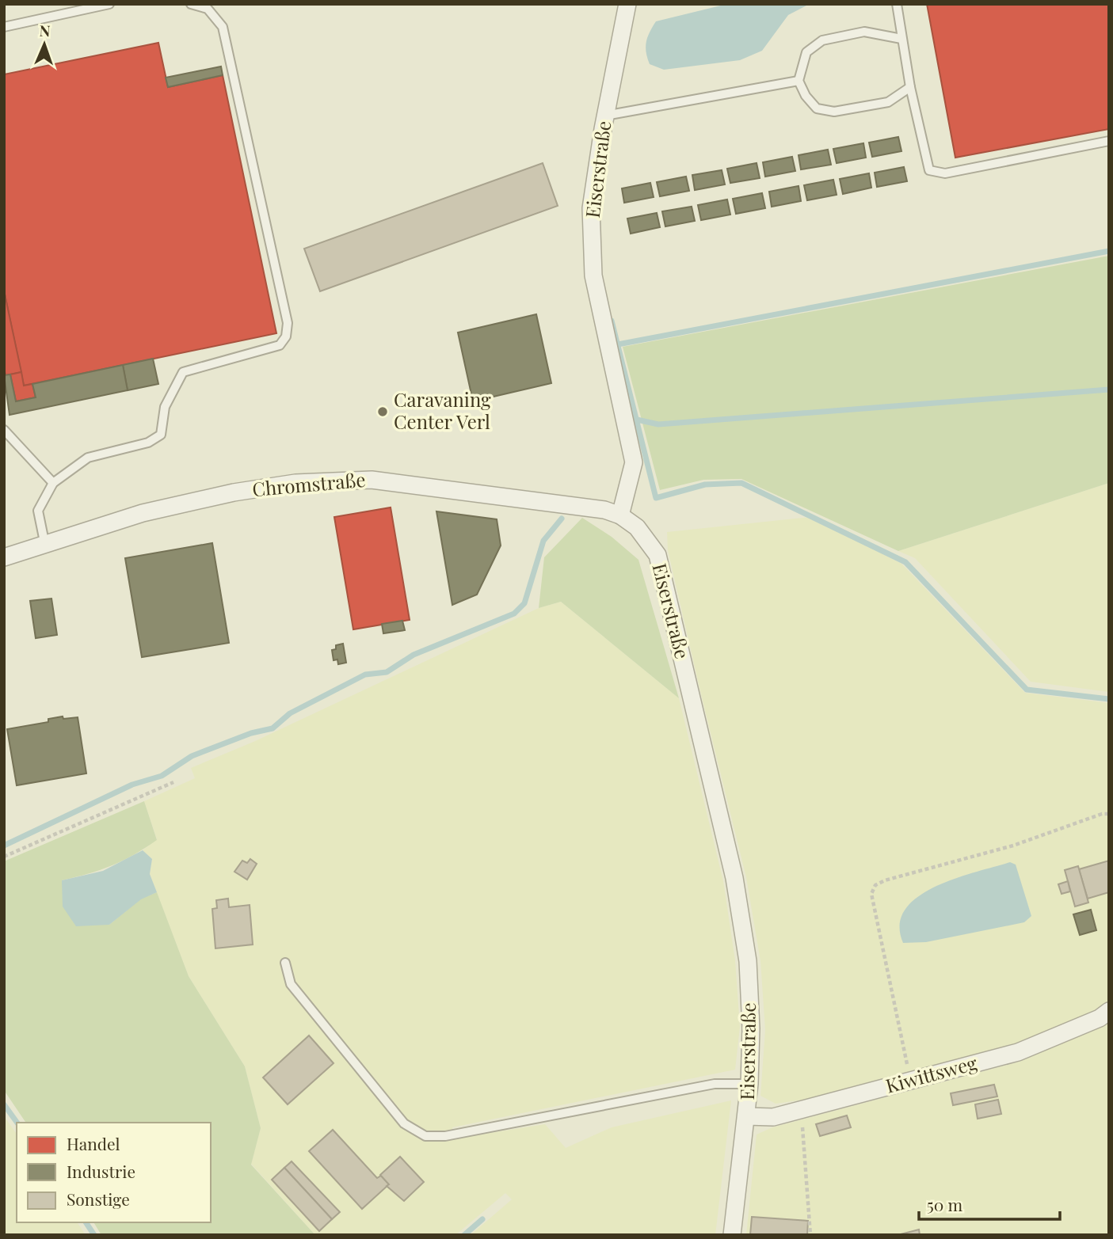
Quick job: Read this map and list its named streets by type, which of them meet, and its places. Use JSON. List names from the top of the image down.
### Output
{
  "streets": {
    "street": ["Eiserstraße", "Chromstraße", "Kiwittsweg"]
  },
  "crossings": [
    ["Eiserstraße", "Chromstraße"],
    ["Eiserstraße", "Kiwittsweg"]
  ],
  "places": ["Caravaning Center Verl"],
  "legend": ["Handel", "Industrie", "Sonstige"],
  "scale_bar": "50 m",
  "north": "top"
}
